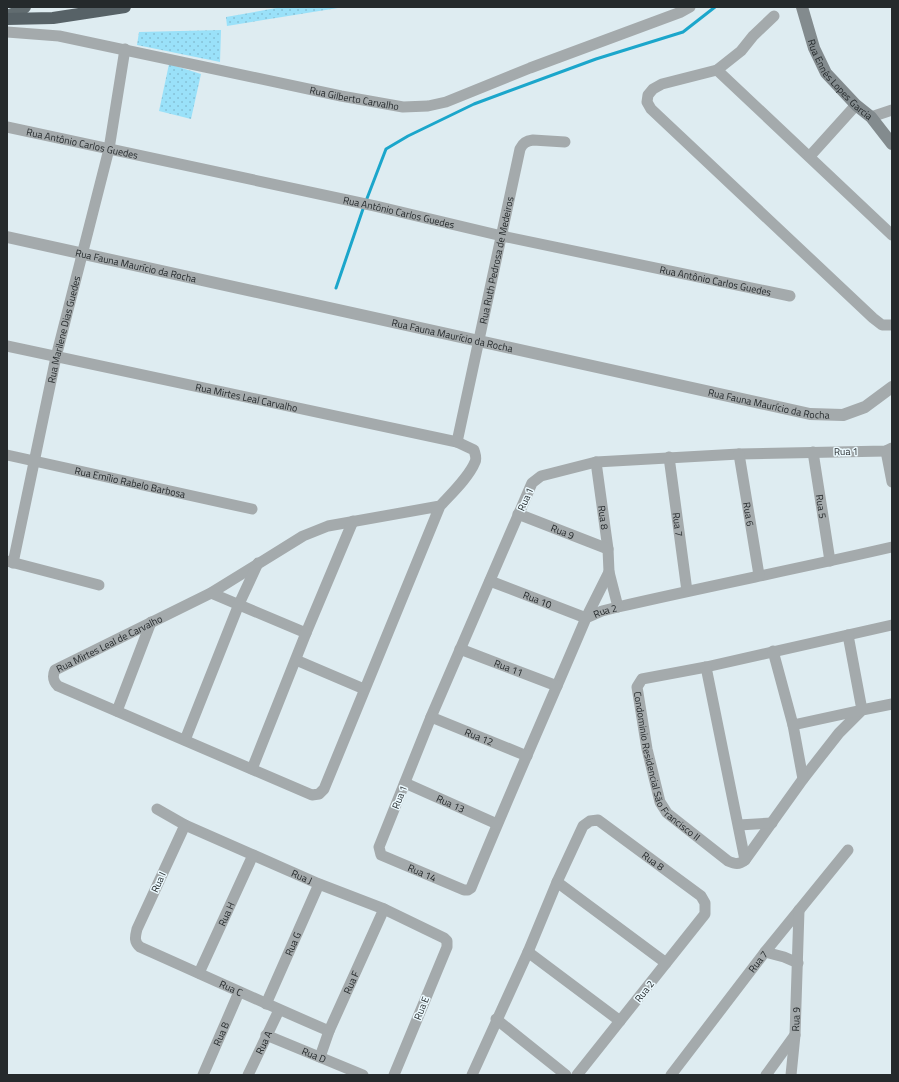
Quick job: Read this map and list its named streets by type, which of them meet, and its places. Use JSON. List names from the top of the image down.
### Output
{
  "streets": {
    "main road": ["Rua Ennês Lopes Garcia"],
    "street": [
      "Rua Gilberto Carvalho",
      "Rua Antônio Carlos Guedes",
      "Rua Ruth Pedrosa de Medeiros",
      "Rua Fauna Maurício da Rocha",
      "Rua Marilene Dias Guedes",
      "Rua Mirtes Leal Carvalho",
      "Rua 1",
      "Rua Emílio Rabelo Barbosa",
      "Rua 5",
      "Rua 6",
      "Rua 8",
      "Rua 7",
      "Rua 9",
      "Rua 10",
      "Rua 2",
      "Rua Mirtes Leal de Carvalho",
      "Rua 11",
      "Rua 12",
      "Condominio Residencial São Francisco II",
      "Rua 13",
      "Rua 14",
      "Rua J",
      "Rua I",
      "Rua H",
      "Rua G",
      "Rua F",
      "Rua C",
      "Rua E",
      "Rua B",
      "Rua A",
      "Rua D"
    ]
  },
  "crossings": [
    ["Rua Gilberto Carvalho", "Rua Marilene Dias Guedes"],
    ["Rua Antônio Carlos Guedes", "Rua Ruth Pedrosa de Medeiros"],
    ["Rua Antônio Carlos Guedes", "Rua Marilene Dias Guedes"],
    ["Rua Ruth Pedrosa de Medeiros", "Rua Fauna Maurício da Rocha"],
    ["Rua Ruth Pedrosa de Medeiros", "Rua Mirtes Leal Carvalho"],
    ["Rua Fauna Maurício da Rocha", "Rua Marilene Dias Guedes"],
    ["Rua Marilene Dias Guedes", "Rua Mirtes Leal Carvalho"],
    ["Rua Marilene Dias Guedes", "Rua Emílio Rabelo Barbosa"],
    ["Rua Mirtes Leal Carvalho", "Rua Mirtes Leal de Carvalho"],
    ["Rua 1", "Rua 5"],
    ["Rua 1", "Rua 6"],
    ["Rua 1", "Rua 8"],
    ["Rua 1", "Rua 7"],
    ["Rua 1", "Rua 9"],
    ["Rua 1", "Rua 10"],
    ["Rua 1", "Rua 11"],
    ["Rua 1", "Rua 12"],
    ["Rua 1", "Rua 13"],
    ["Rua 1", "Rua 14"],
    ["Rua 5", "Rua 2"],
    ["Rua 6", "Rua 2"],
    ["Rua 8", "Rua 9"],
    ["Rua 8", "Rua 10"],
    ["Rua 8", "Rua 2"],
    ["Rua 7", "Rua 9"],
    ["Rua 7", "Rua 2"],
    ["Rua 10", "Rua 2"],
    ["Rua 2", "Rua 11"],
    ["Rua 2", "Rua 12"],
    ["Rua 2", "Rua 13"],
    ["Rua 2", "Rua 14"],
    ["Rua J", "Rua I"],
    ["Rua J", "Rua H"],
    ["Rua J", "Rua G"],
    ["Rua J", "Rua F"],
    ["Rua J", "Rua E"],
    ["Rua I", "Rua C"],
    ["Rua H", "Rua C"],
    ["Rua G", "Rua C"],
    ["Rua F", "Rua C"],
    ["Rua F", "Rua D"],
    ["Rua C", "Rua B"],
    ["Rua C", "Rua A"],
    ["Rua A", "Rua D"]
  ]
}
